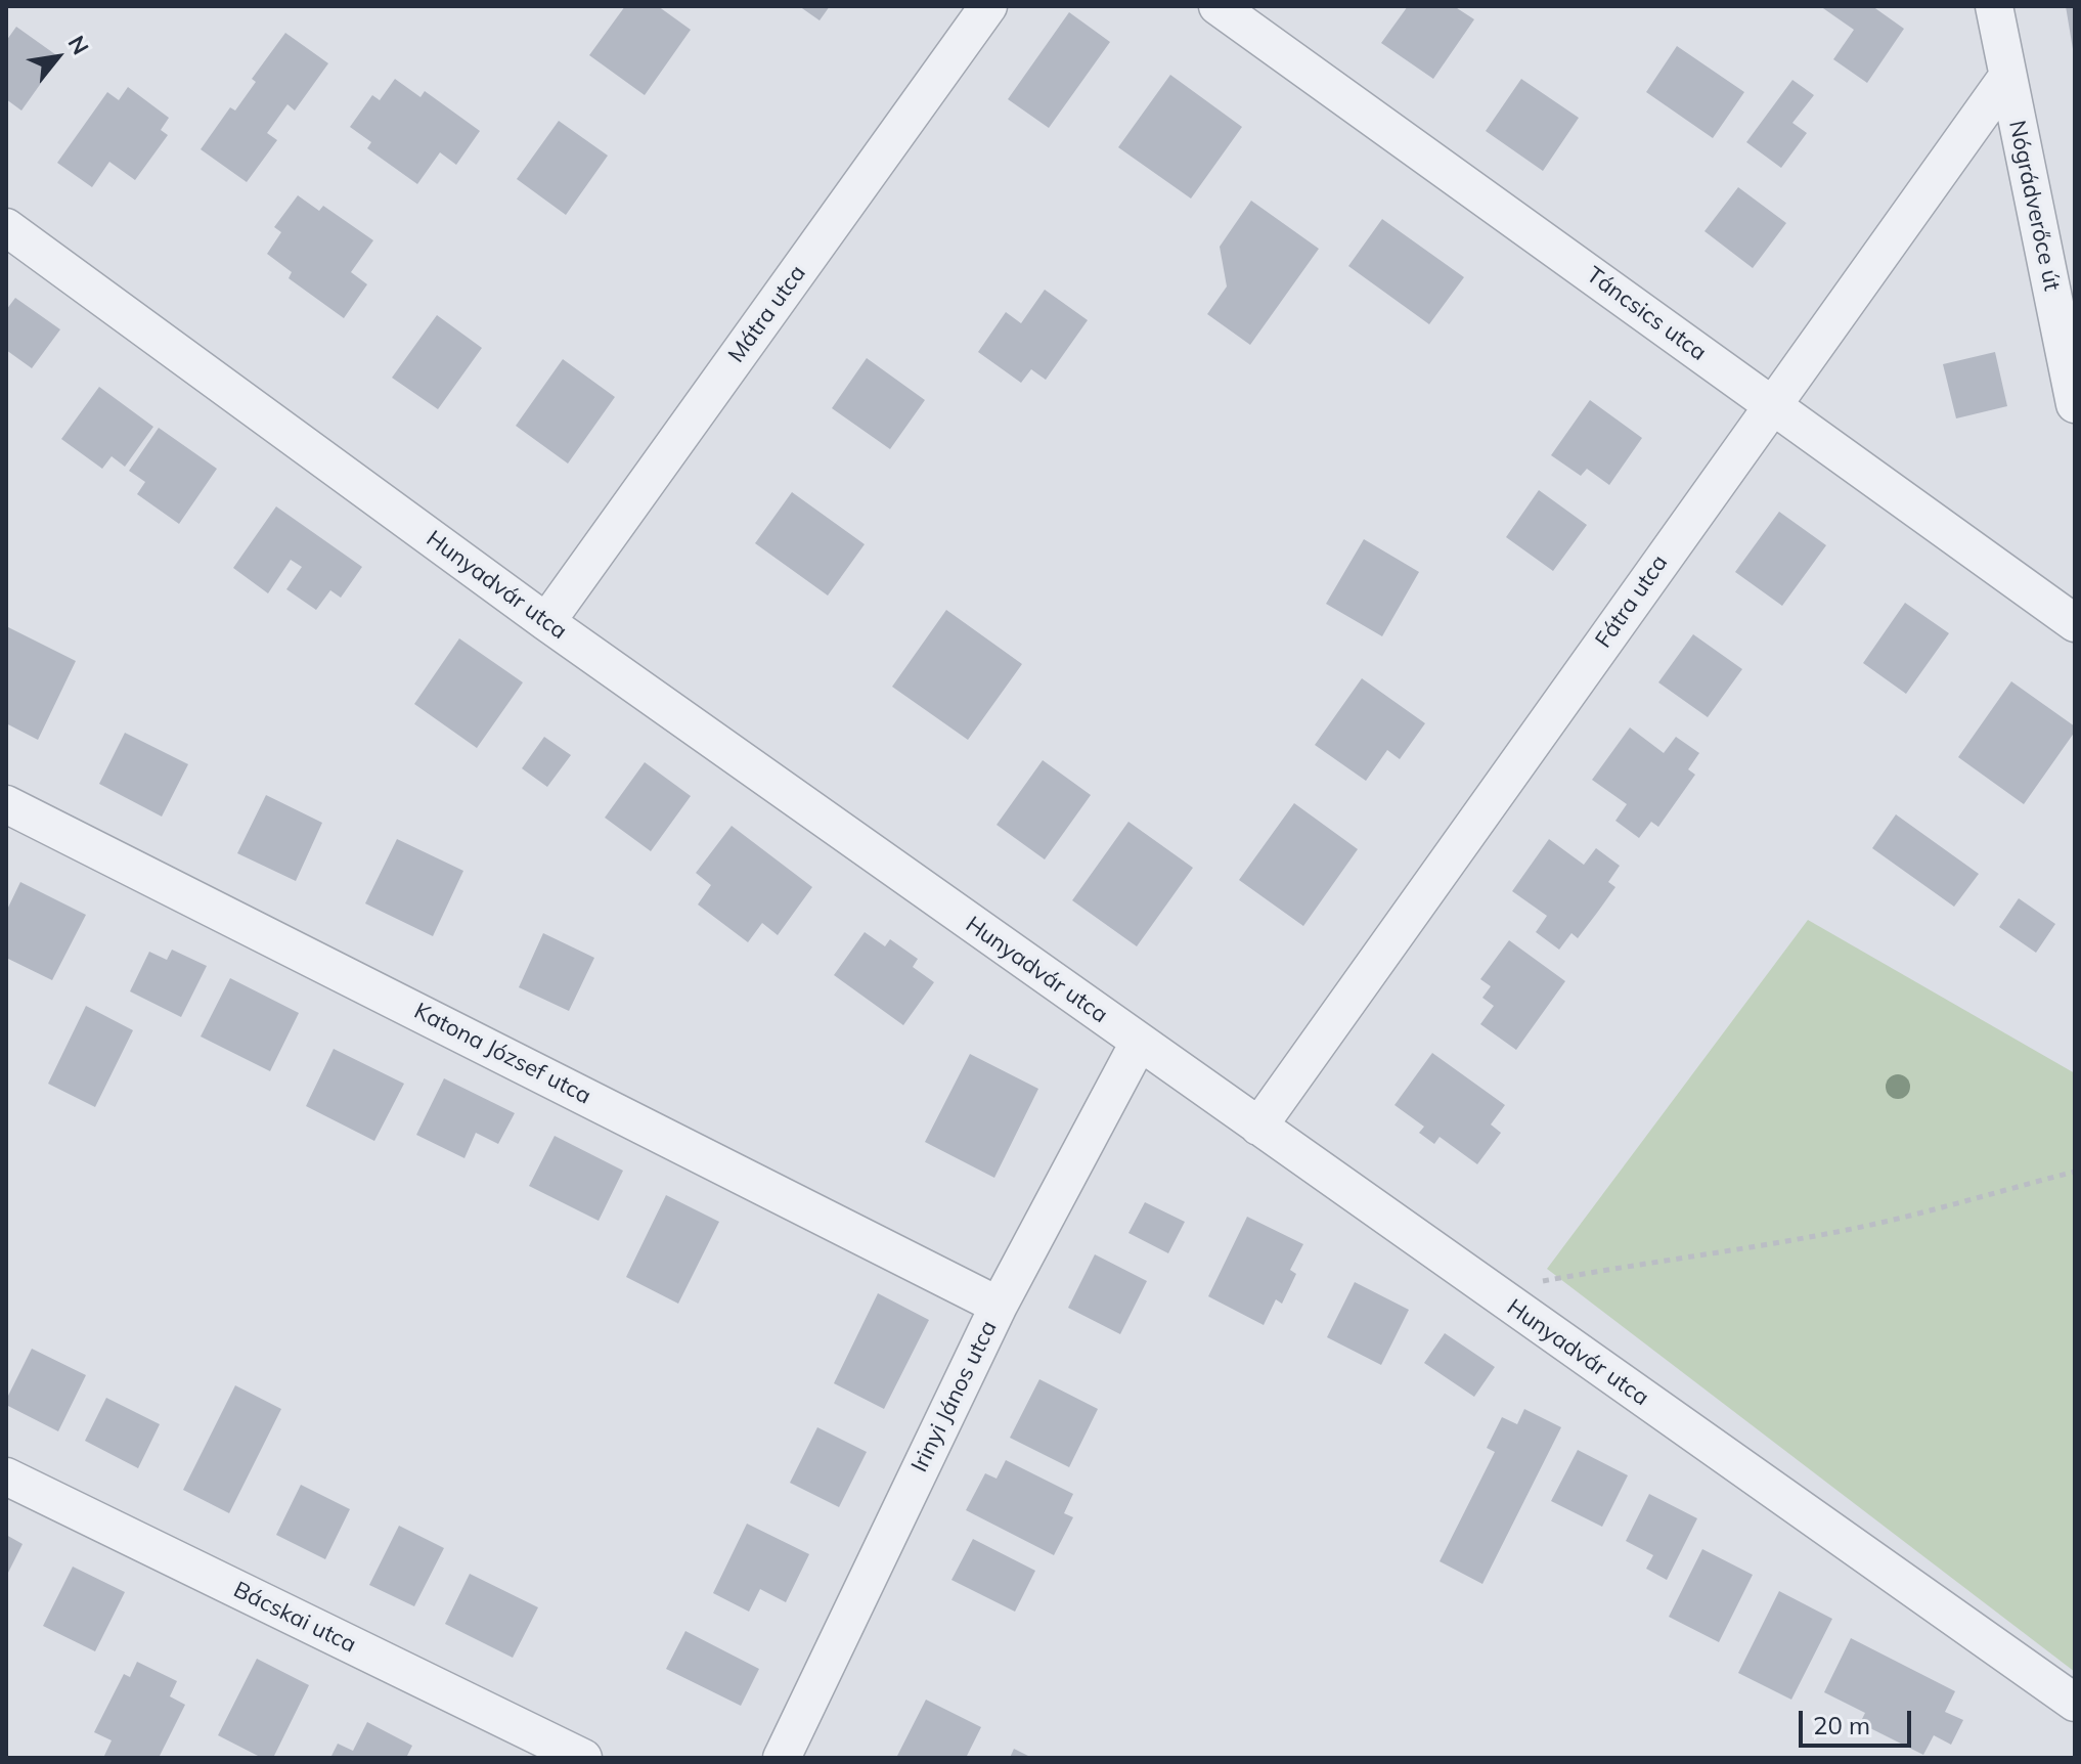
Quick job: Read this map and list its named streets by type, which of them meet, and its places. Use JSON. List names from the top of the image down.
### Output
{
  "streets": {
    "street": [
      "Nógrádverőce út",
      "Mátra utca",
      "Táncsics utca",
      "Hunyadvár utca",
      "Fátra utca",
      "Katona József utca",
      "Irinyi János utca",
      "Bácskai utca"
    ]
  },
  "crossings": [
    ["Nógrádverőce út", "Fátra utca"],
    ["Mátra utca", "Hunyadvár utca"],
    ["Táncsics utca", "Fátra utca"],
    ["Hunyadvár utca", "Fátra utca"],
    ["Hunyadvár utca", "Irinyi János utca"],
    ["Katona József utca", "Irinyi János utca"]
  ],
  "scale_bar": "20 m",
  "north": "top right"
}
